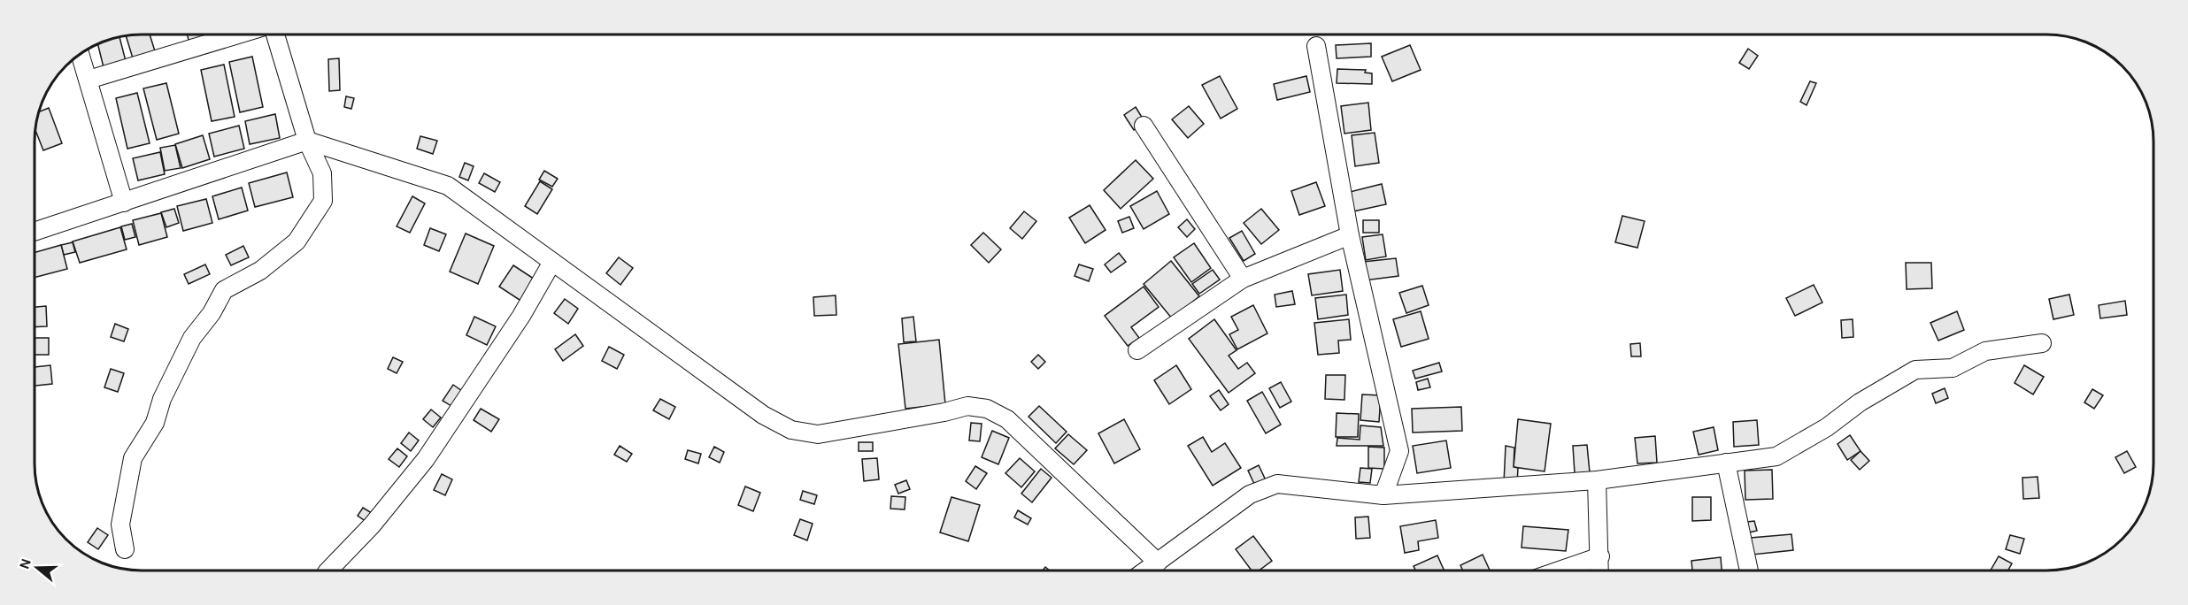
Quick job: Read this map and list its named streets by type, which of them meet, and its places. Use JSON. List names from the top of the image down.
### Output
{
  "north": "left"
}
